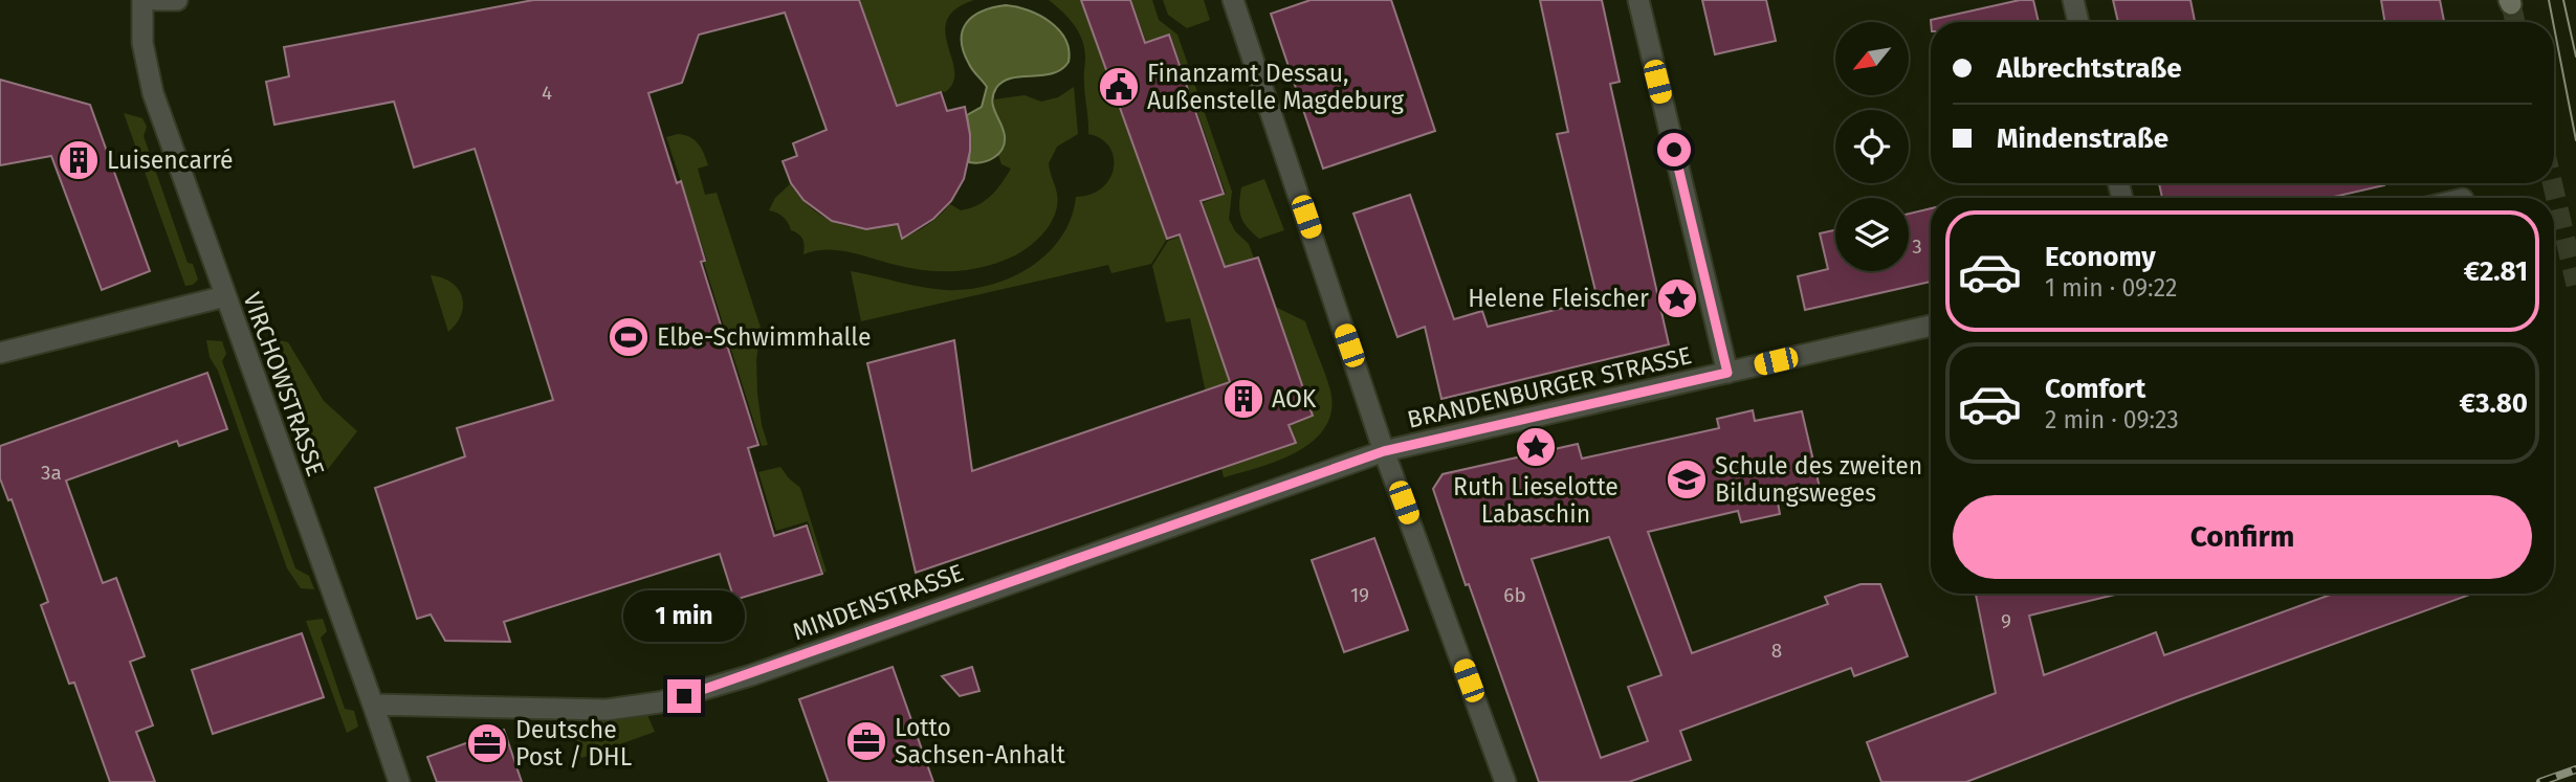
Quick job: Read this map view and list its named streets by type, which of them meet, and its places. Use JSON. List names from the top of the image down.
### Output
{
  "streets": {
    "street": ["VIRCHOWSTRASSE", "BRANDENBURGER STRASSE", "MINDENSTRASSE"]
  },
  "crossings": [
    ["VIRCHOWSTRASSE", "MINDENSTRASSE"],
    ["BRANDENBURGER STRASSE", "MINDENSTRASSE"]
  ],
  "places": {
    "public building": ["Finanzamt Dessau, Außenstelle Magdeburg"],
    "building": ["Luisencarré", "AOK"],
    "place": ["Helene Fleischer", "Ruth Lieselotte Labaschin"],
    "sports": ["Elbe-Schwimmhalle"],
    "school or university": ["Schule des zweiten Bildungsweges"],
    "office": ["Lotto Sachsen-Anhalt", "Deutsche Post / DHL"]
  },
  "house_numbers": [
    "4",
    "3",
    "3a",
    "19",
    "6b",
    "9",
    "8"
  ],
  "north": "bottom left",
  "page": {
    "banner": ["Albrechtstraße", "Mindenstraße"],
    "list": [
      {
        "name": "Economy",
        "note": "1 min · 09:22",
        "value": "€2.81"
      },
      {
        "name": "Comfort",
        "note": "2 min · 09:23",
        "value": "€3.80"
      }
    ],
    "buttons": "Confirm",
    "bubble": "1 min"
  }
}
